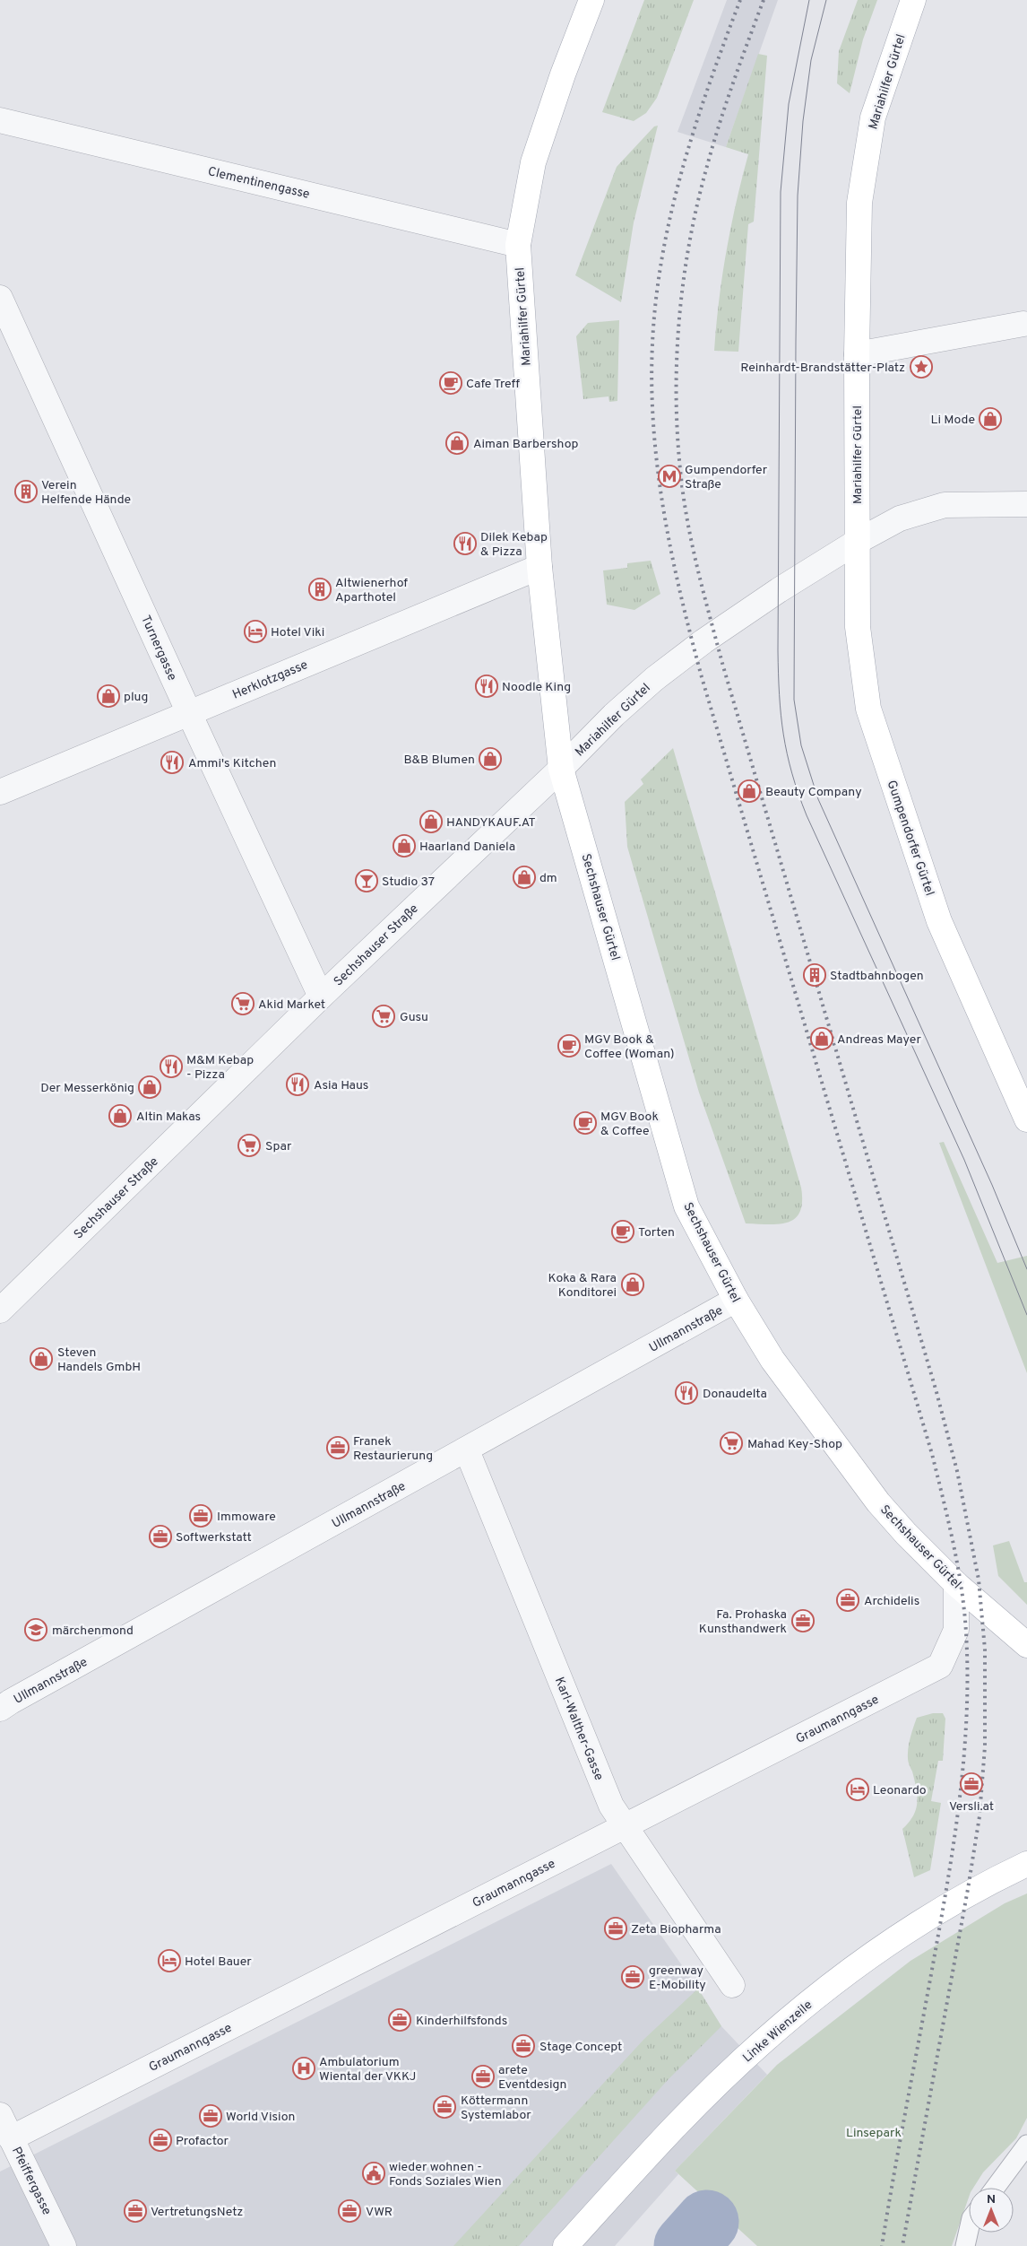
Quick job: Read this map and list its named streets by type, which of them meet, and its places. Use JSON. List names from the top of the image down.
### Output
{
  "streets": {
    "main road": [
      "Mariahilfer Gürtel",
      "Gumpendorfer Gürtel",
      "Sechshauser Gürtel",
      "Linke Wienzeile"
    ],
    "street": [
      "Clementinengasse",
      "Turnergasse",
      "Herklotzgasse",
      "Sechshauser Straße",
      "Ullmannstraße",
      "Graumanngasse",
      "Karl-Walther-Gasse",
      "Pfeiffergasse"
    ]
  },
  "crossings": [
    ["Mariahilfer Gürtel", "Clementinengasse"],
    ["Mariahilfer Gürtel", "Herklotzgasse"],
    ["Mariahilfer Gürtel", "Gumpendorfer Gürtel"],
    ["Mariahilfer Gürtel", "Sechshauser Gürtel"],
    ["Mariahilfer Gürtel", "Sechshauser Straße"],
    ["Turnergasse", "Herklotzgasse"],
    ["Turnergasse", "Sechshauser Straße"],
    ["Sechshauser Gürtel", "Sechshauser Straße"],
    ["Sechshauser Gürtel", "Ullmannstraße"],
    ["Sechshauser Gürtel", "Graumanngasse"],
    ["Ullmannstraße", "Karl-Walther-Gasse"],
    ["Graumanngasse", "Karl-Walther-Gasse"],
    ["Graumanngasse", "Pfeiffergasse"]
  ],
  "parks": ["Linsepark"],
  "places": {
    "place": ["Reinhardt-Brandstätter-Platz"],
    "cafe": [
      "Cafe Treff",
      "MGV Book & Coffee (Woman)",
      "MGV Book & Coffee",
      "Torten"
    ],
    "shop": [
      "Li Mode",
      "Aiman Barbershop",
      "plug",
      "B&B Blumen",
      "Beauty Company",
      "HANDYKAUF.AT",
      "Haarland Daniela",
      "dm",
      "Andreas Mayer",
      "Der Messerkönig",
      "Altin Makas",
      "Koka & Rara Konditorei",
      "Steven Handels GmbH"
    ],
    "metro station": ["Gumpendorfer Straße"],
    "building": ["Verein Helfende Hände", "Altwienerhof Aparthotel", "Stadtbahnbogen"],
    "restaurant": [
      "Dilek Kebap & Pizza",
      "Noodle King",
      "Ammi's Kitchen",
      "M&M Kebap - Pizza",
      "Asia Haus",
      "Donaudelta"
    ],
    "hotel": ["Hotel Viki", "Leonardo", "Hotel Bauer"],
    "bar": ["Studio 37"],
    "supermarket": [
      "Akid Market",
      "Gusu",
      "Spar",
      "Mahad Key-Shop"
    ],
    "office": [
      "Franek Restaurierung",
      "Immoware",
      "Softwerkstatt",
      "Archidelis",
      "Fa. Prohaska Kunsthandwerk",
      "Versli.at",
      "Zeta Biopharma",
      "greenway E-Mobility",
      "Kinderhilfsfonds",
      "Stage Concept",
      "arete Eventdesign",
      "Köttermann Systemlabor",
      "World Vision",
      "Profactor",
      "VertretungsNetz",
      "VWR"
    ],
    "school or university": ["märchenmond"],
    "hospital": ["Ambulatorium Wiental der VKKJ"],
    "public building": ["wieder wohnen - Fonds Soziales Wien"]
  },
  "north": "top"
}
